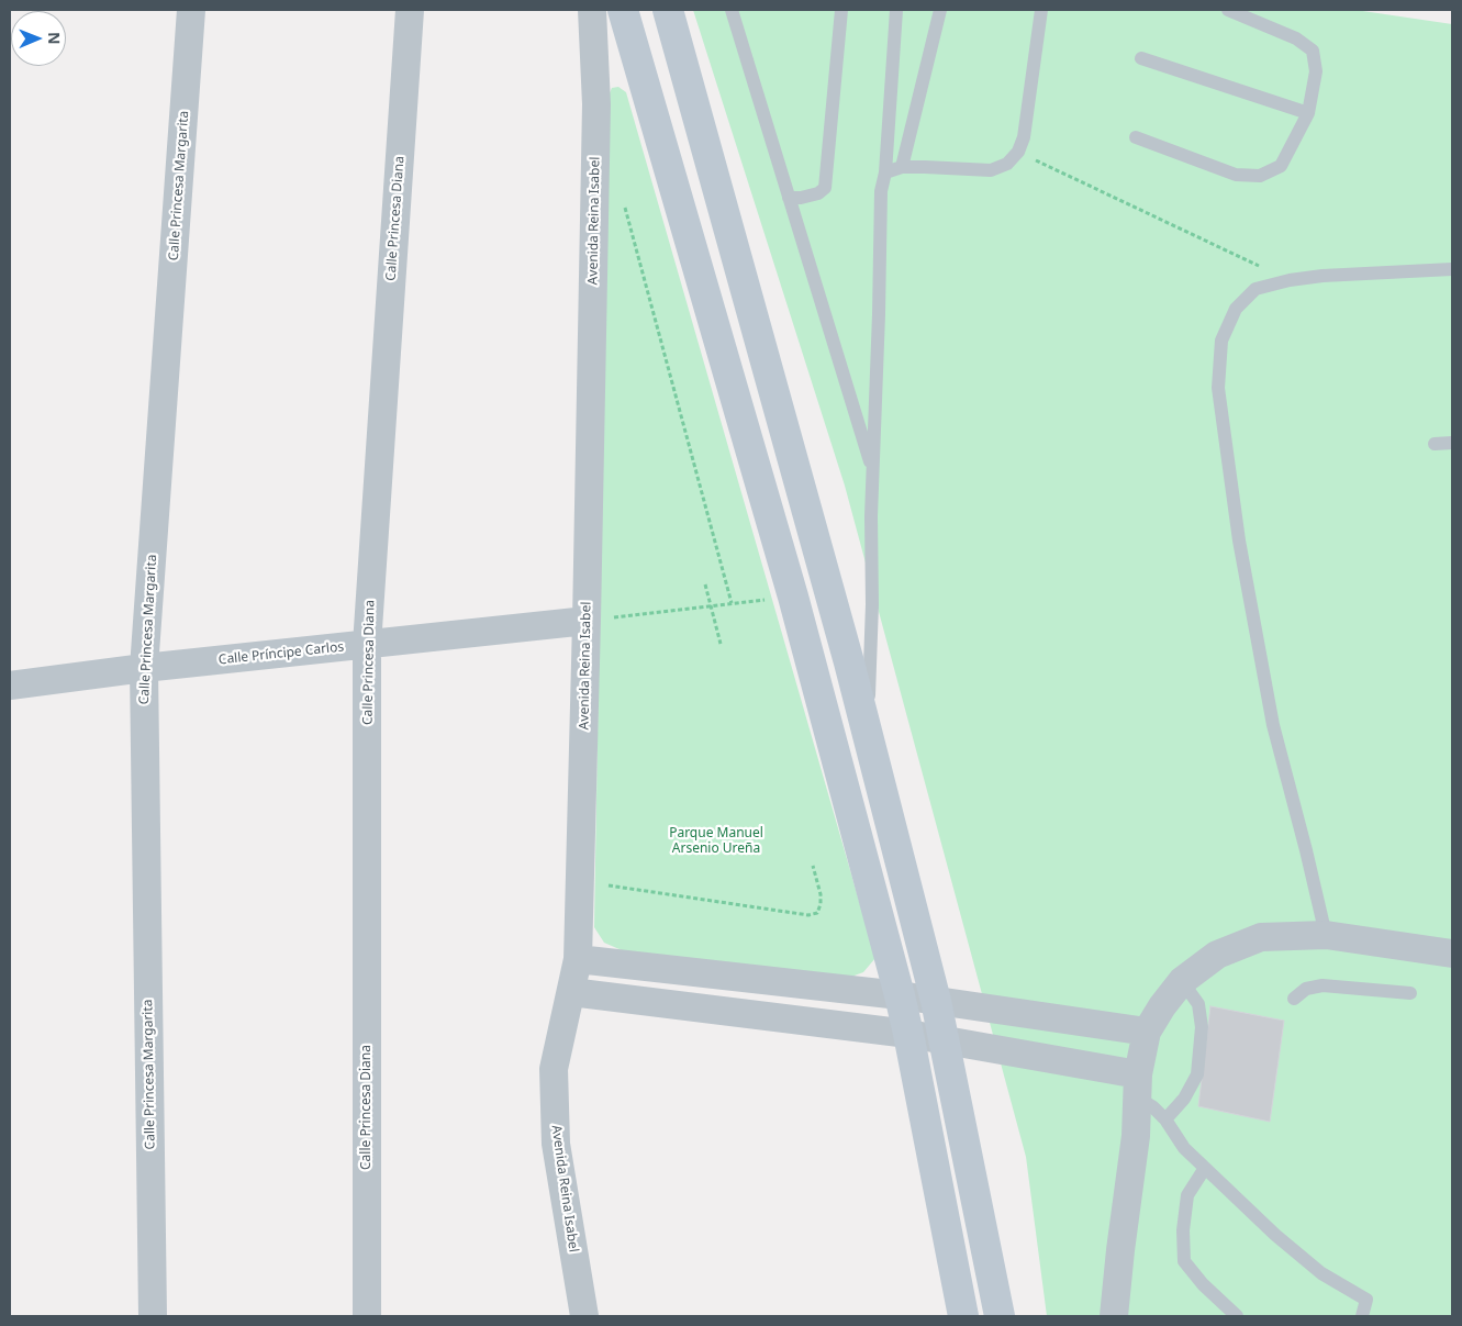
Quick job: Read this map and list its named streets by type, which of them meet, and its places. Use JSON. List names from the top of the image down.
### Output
{
  "streets": {
    "street": [
      "Calle Princesa Margarita",
      "Calle Princesa Diana",
      "Avenida Reina Isabel",
      "Calle Príncipe Carlos"
    ]
  },
  "crossings": [
    ["Calle Princesa Margarita", "Calle Príncipe Carlos"],
    ["Calle Princesa Diana", "Calle Príncipe Carlos"],
    ["Avenida Reina Isabel", "Calle Príncipe Carlos"]
  ],
  "parks": ["Parque Manuel Arsenio Ureña"],
  "north": "right"
}
